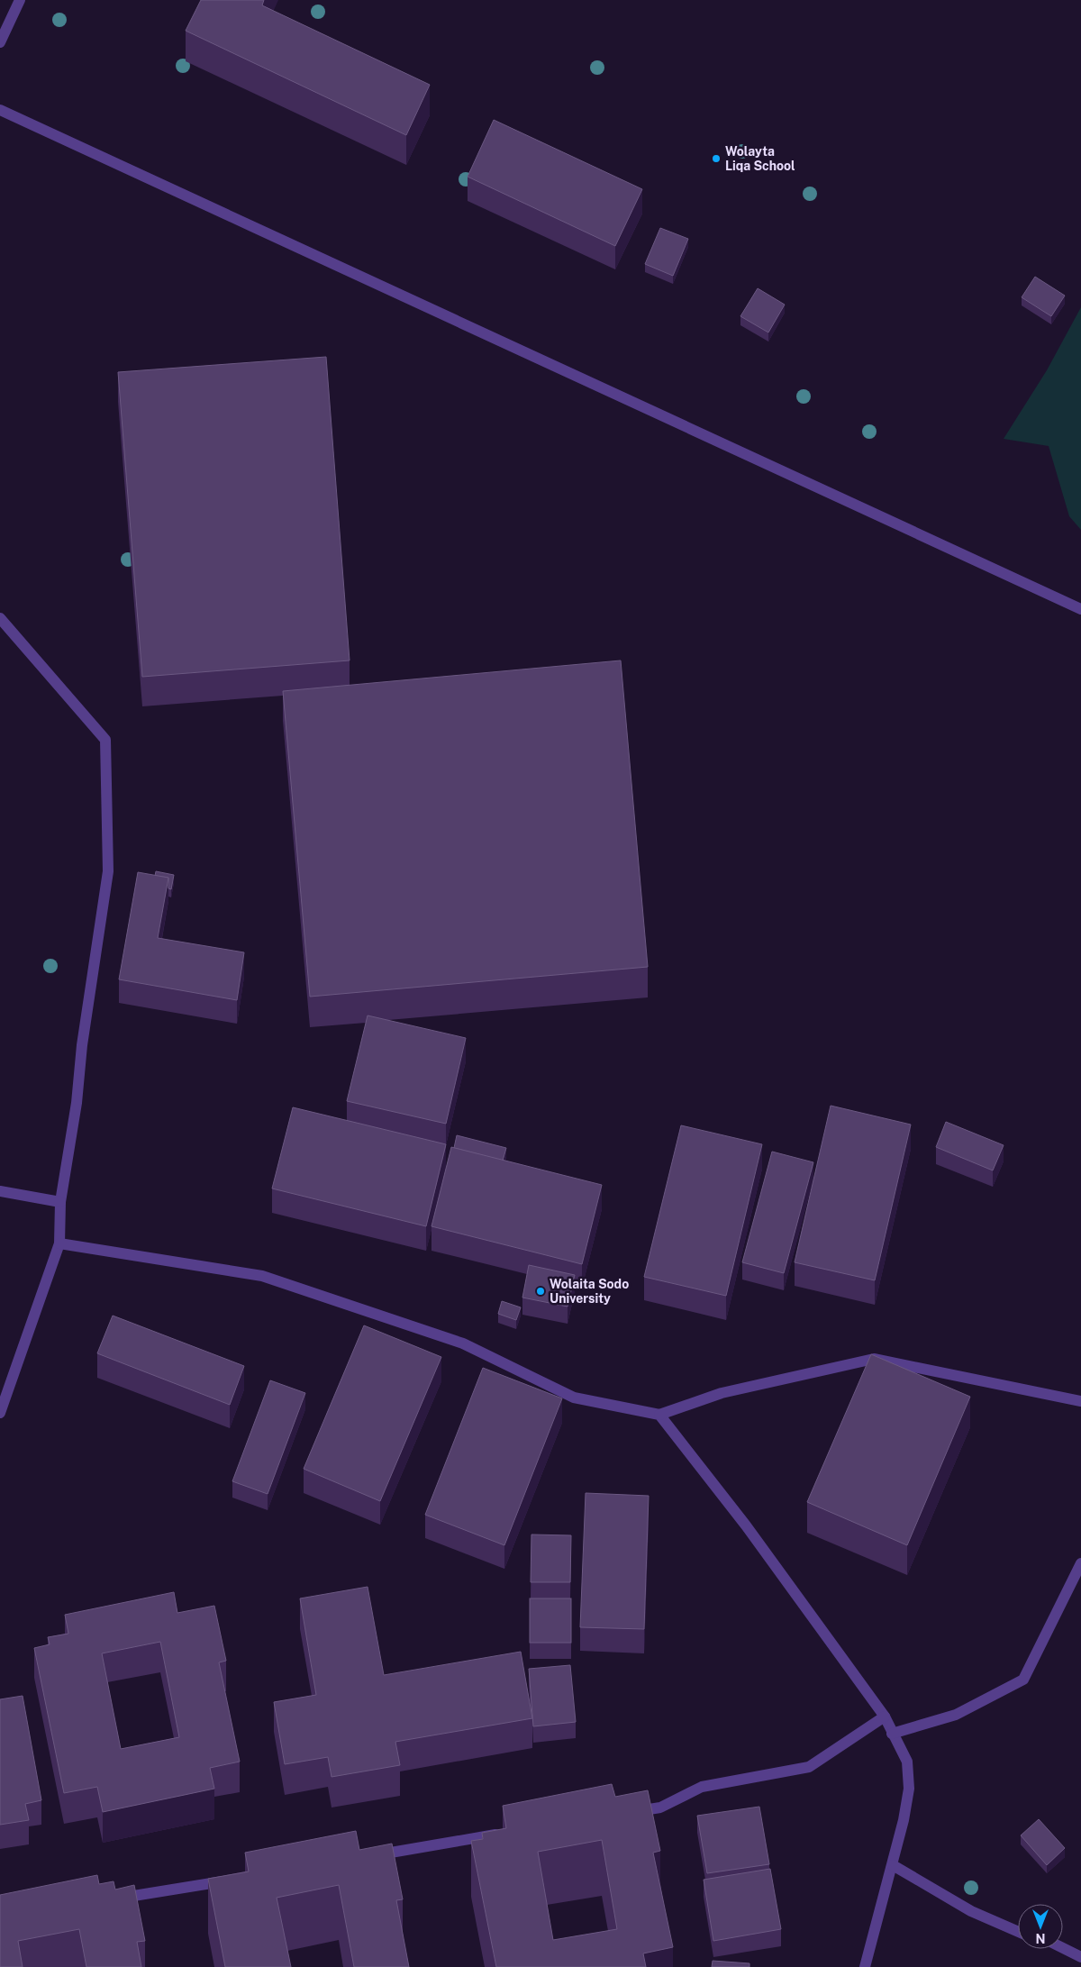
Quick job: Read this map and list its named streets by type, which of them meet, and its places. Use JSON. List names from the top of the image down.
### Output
{
  "places": ["Wolayta Liqa School", "Wolaita Sodo University"],
  "north": "bottom"
}
